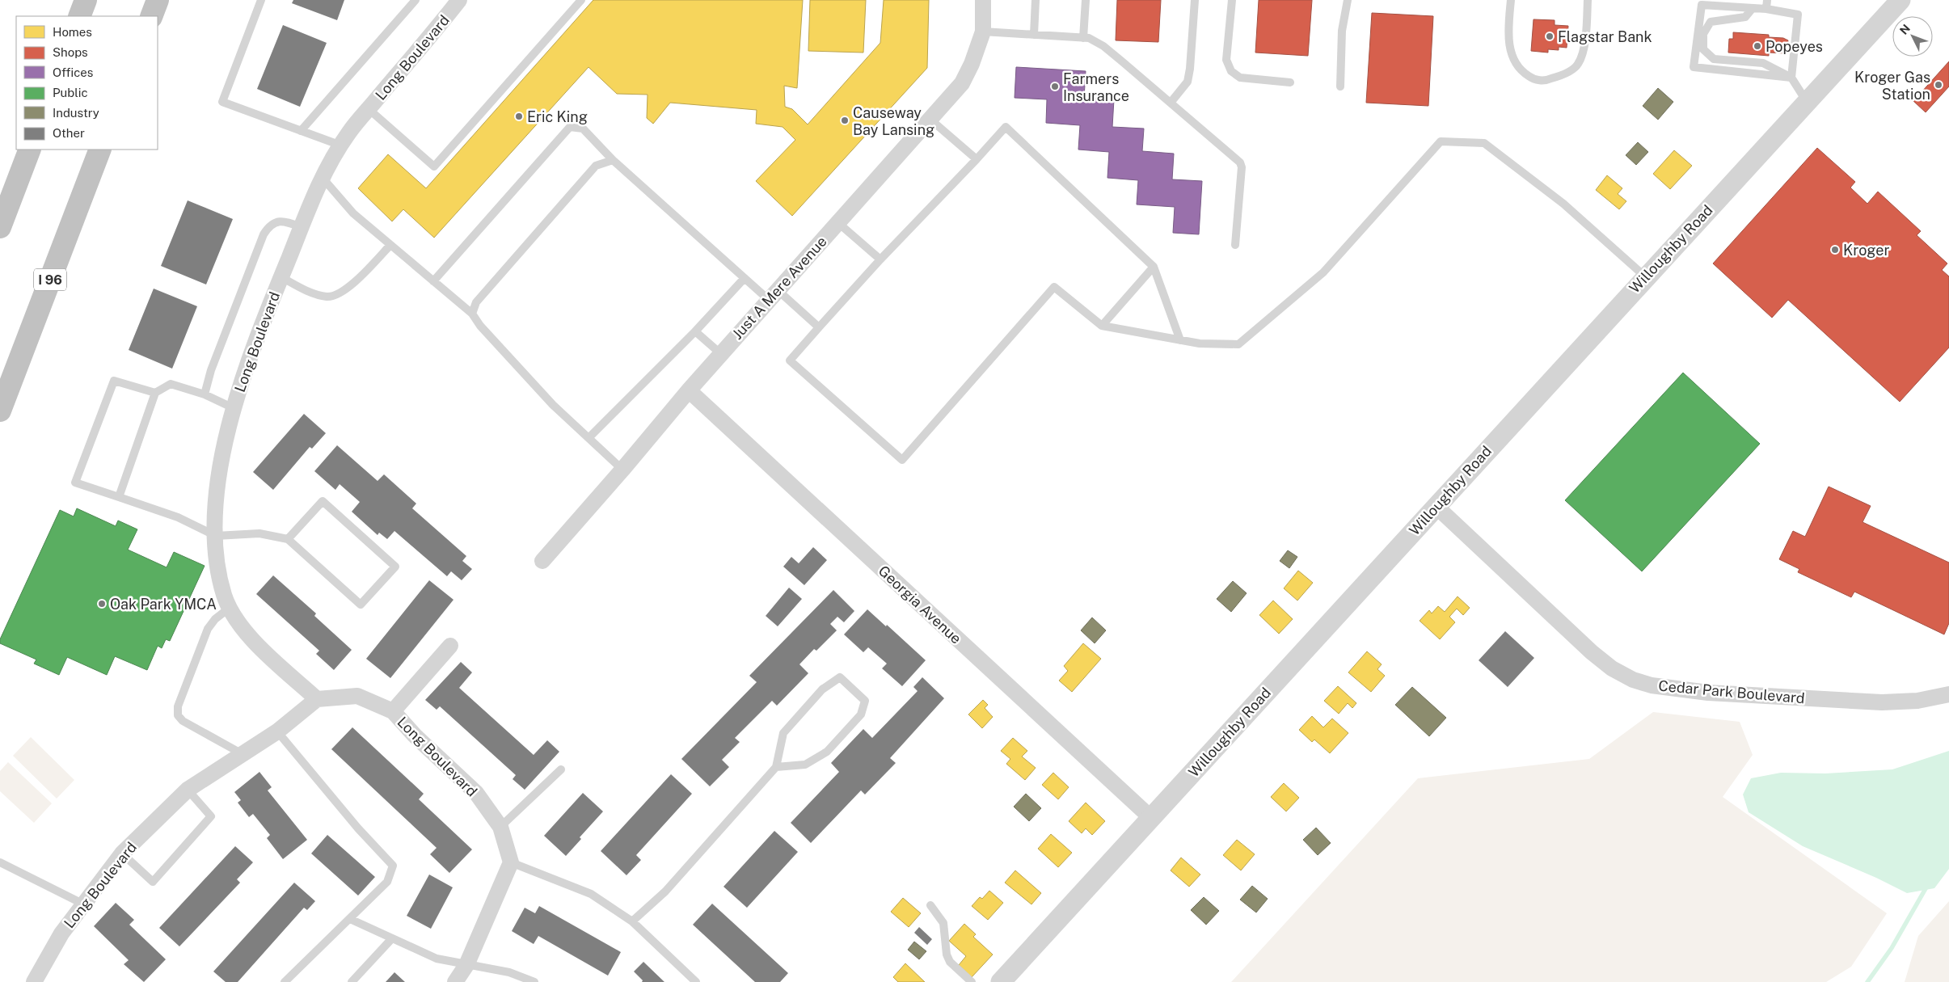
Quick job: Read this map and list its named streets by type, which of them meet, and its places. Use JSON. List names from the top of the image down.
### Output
{
  "streets": {
    "highway": ["I 96"],
    "street": [
      "Long Boulevard",
      "Willoughby Road",
      "Just A Mere Avenue",
      "Georgia Avenue",
      "Cedar Park Boulevard"
    ]
  },
  "crossings": [
    ["Willoughby Road", "Georgia Avenue"],
    ["Willoughby Road", "Cedar Park Boulevard"],
    ["Just A Mere Avenue", "Georgia Avenue"]
  ],
  "places": [
    "Flagstar Bank",
    "Popeyes",
    "Kroger Gas Station",
    "Farmers Insurance",
    "Eric King",
    "Causeway Bay Lansing",
    "Kroger",
    "Oak Park YMCA"
  ],
  "legend": [
    "Homes",
    "Shops",
    "Offices",
    "Public",
    "Industry",
    "Other"
  ],
  "north": "top left"
}
